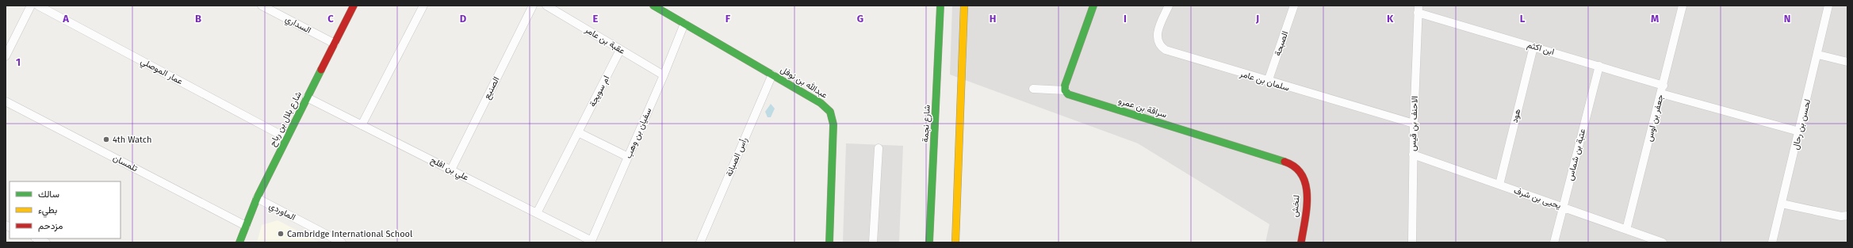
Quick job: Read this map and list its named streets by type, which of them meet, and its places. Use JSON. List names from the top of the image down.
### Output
{
  "streets": {
    "street": [
      "السداري",
      "عقبة بن عامر",
      "الصبحة",
      "ابن اكثم",
      "عمار الموصلي",
      "سلمان بن عامر",
      "عبدالله بن نوفل",
      "الصنيع",
      "ام سويجة",
      "سراقة بن عمرو",
      "هود",
      "جعفر بن اوس",
      "شارع بلال بن رباح",
      "شارع نجمة",
      "الاحنف بن قيس",
      "لحسن بن رحال",
      "سفيان بن وهب",
      "عتبة بن شماس",
      "رأس الصبانة",
      "تلمسان",
      "علي بن افلح",
      "يحيى بن شرف",
      "لنخش",
      "الماوردي"
    ]
  },
  "crossings": [
    ["السداري", "شارع بلال بن رباح"],
    ["عقبة بن عامر", "ام سويجة"],
    ["عقبة بن عامر", "سفيان بن وهب"],
    ["الصبحة", "سلمان بن عامر"],
    ["ابن اكثم", "هود"],
    ["ابن اكثم", "جعفر بن اوس"],
    ["ابن اكثم", "الاحنف بن قيس"],
    ["ابن اكثم", "لحسن بن رحال"],
    ["ابن اكثم", "عتبة بن شماس"],
    ["عمار الموصلي", "شارع بلال بن رباح"],
    ["سلمان بن عامر", "الاحنف بن قيس"],
    ["عبدالله بن نوفل", "سفيان بن وهب"],
    ["عبدالله بن نوفل", "رأس الصبانة"],
    ["الصنيع", "علي بن افلح"],
    ["ام سويجة", "علي بن افلح"],
    ["سراقة بن عمرو", "لنخش"],
    ["هود", "يحيى بن شرف"],
    ["جعفر بن اوس", "يحيى بن شرف"],
    ["شارع بلال بن رباح", "تلمسان"],
    ["شارع بلال بن رباح", "علي بن افلح"],
    ["شارع بلال بن رباح", "الماوردي"],
    ["الاحنف بن قيس", "يحيى بن شرف"],
    ["سفيان بن وهب", "علي بن افلح"],
    ["عتبة بن شماس", "يحيى بن شرف"]
  ],
  "places": ["4th Watch", "Cambridge International School"],
  "legend": ["سالك", "بطيء", "مزدحم"],
  "grid": {
    "columns": [
      "A",
      "B",
      "C",
      "D",
      "E",
      "F",
      "G",
      "H",
      "I",
      "J",
      "K",
      "L",
      "M",
      "N"
    ],
    "rows": ["1"]
  }
}
